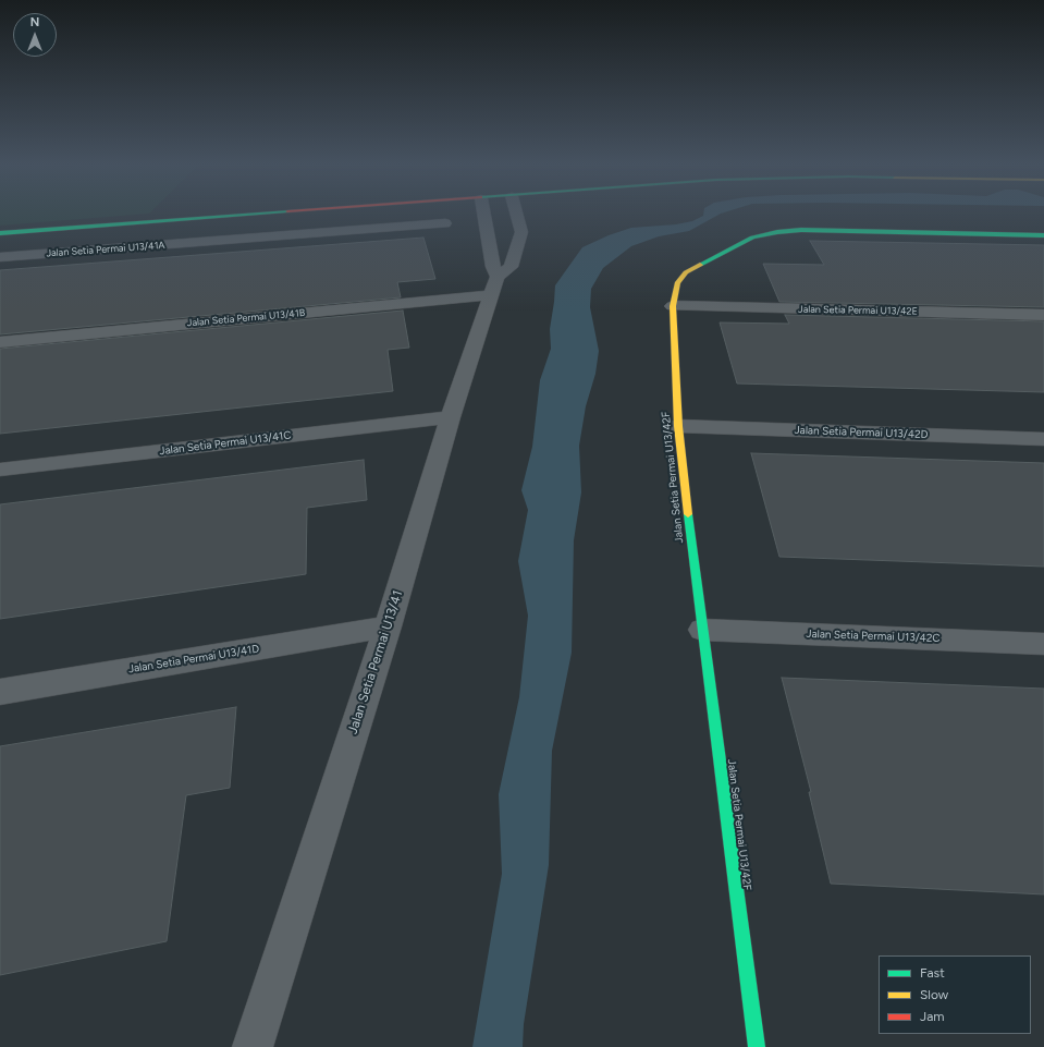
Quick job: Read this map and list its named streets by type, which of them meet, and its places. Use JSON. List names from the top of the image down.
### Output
{
  "streets": {
    "street": [
      "Jalan Setia Permai U13/41A",
      "Jalan Setia Permai U13/42E",
      "Jalan Setia Permai U13/41B",
      "Jalan Setia Permai U13/42D",
      "Jalan Setia Permai U13/41C",
      "Jalan Setia Permai U13/42F",
      "Jalan Setia Permai U13/42C",
      "Jalan Setia Permai U13/41D",
      "Jalan Setia Permai U13/41"
    ]
  },
  "crossings": [
    ["Jalan Setia Permai U13/42E", "Jalan Setia Permai U13/42F"],
    ["Jalan Setia Permai U13/41B", "Jalan Setia Permai U13/41"],
    ["Jalan Setia Permai U13/42D", "Jalan Setia Permai U13/42F"],
    ["Jalan Setia Permai U13/41C", "Jalan Setia Permai U13/41"],
    ["Jalan Setia Permai U13/42F", "Jalan Setia Permai U13/42C"],
    ["Jalan Setia Permai U13/41D", "Jalan Setia Permai U13/41"]
  ],
  "legend": ["Fast", "Slow", "Jam"],
  "north": "top"
}
